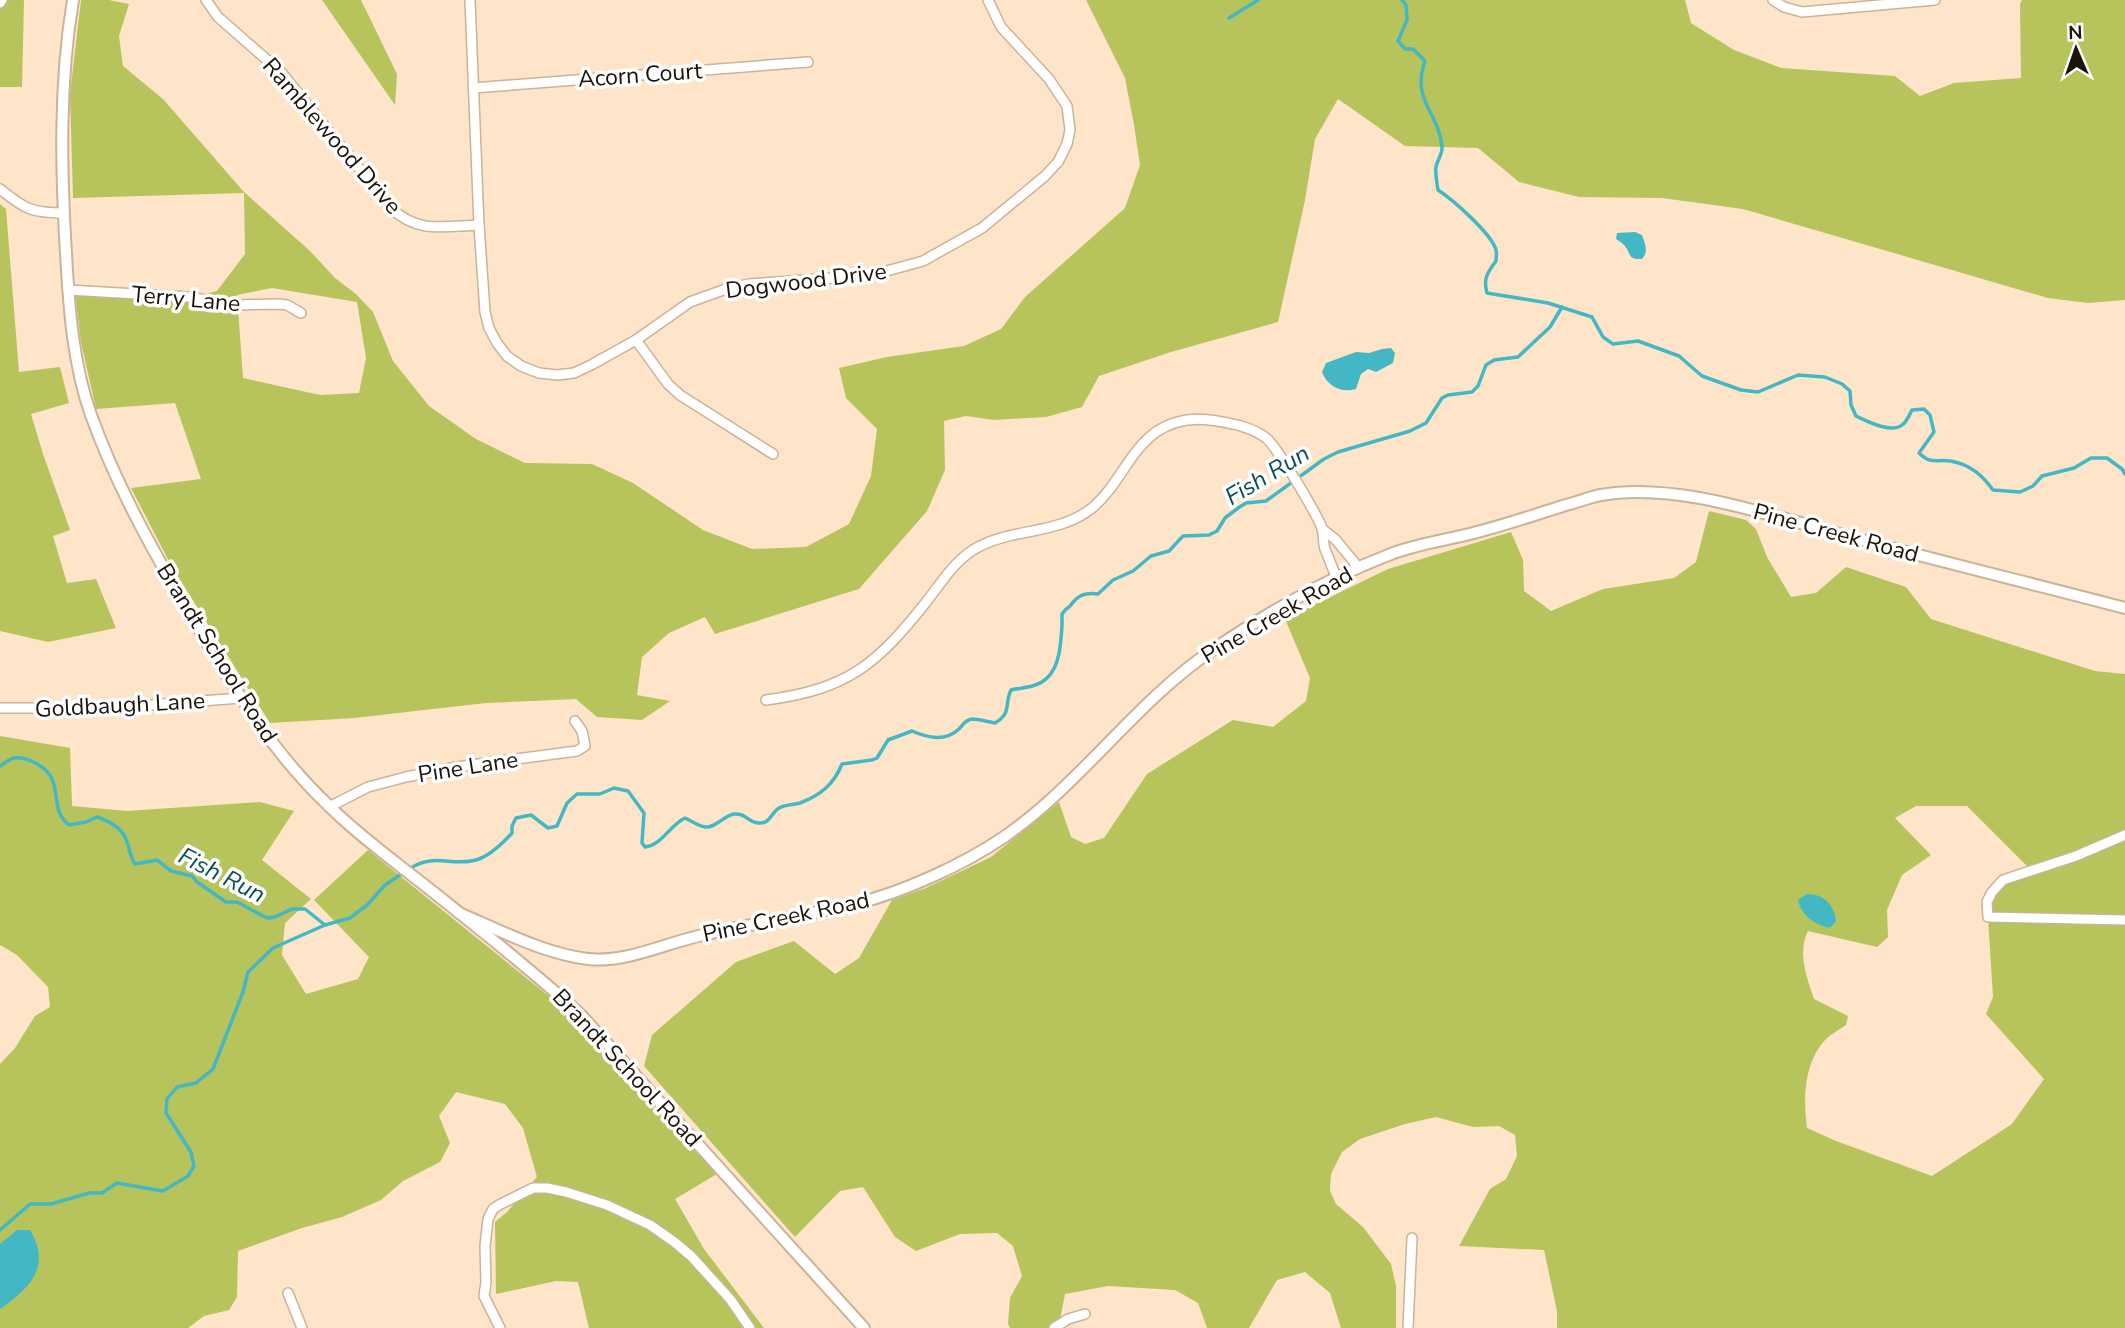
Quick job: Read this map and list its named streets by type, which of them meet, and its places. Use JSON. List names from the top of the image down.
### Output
{
  "streets": {
    "street": [
      "Acorn Court",
      "Ramblewood Drive",
      "Dogwood Drive",
      "Terry Lane",
      "Pine Creek Road",
      "Brandt School Road",
      "Goldbaugh Lane",
      "Pine Lane"
    ]
  },
  "crossings": [
    ["Acorn Court", "Dogwood Drive"],
    ["Ramblewood Drive", "Dogwood Drive"],
    ["Terry Lane", "Brandt School Road"],
    ["Pine Creek Road", "Brandt School Road"],
    ["Brandt School Road", "Goldbaugh Lane"],
    ["Brandt School Road", "Pine Lane"]
  ],
  "water": ["Fish Run"],
  "north": "top"
}
